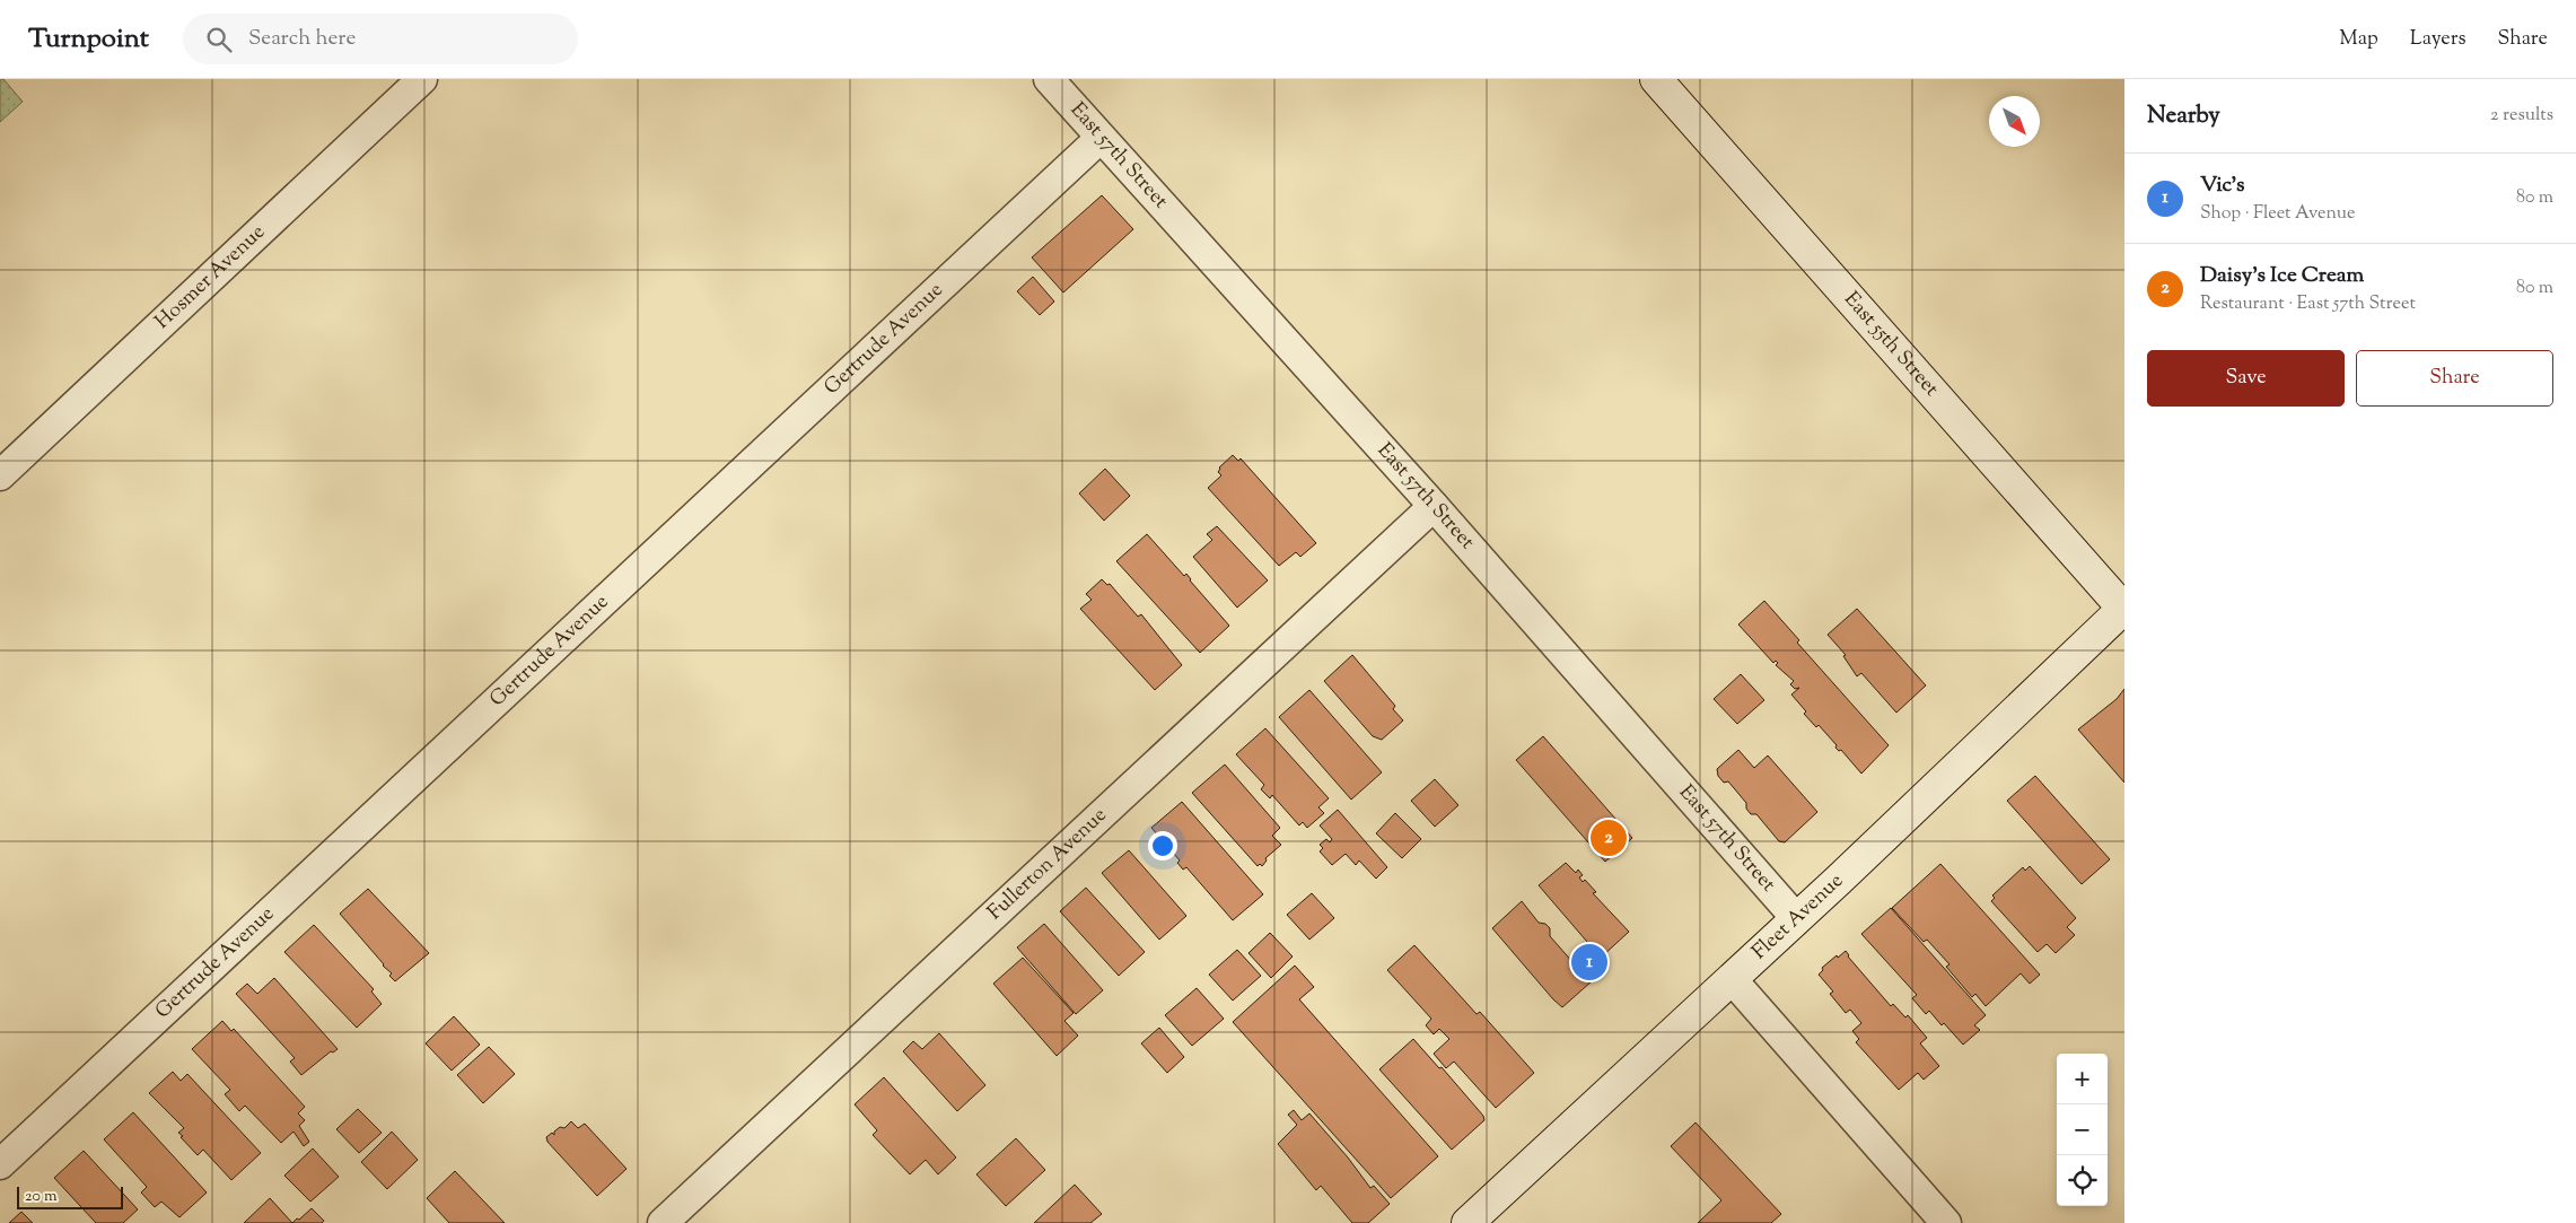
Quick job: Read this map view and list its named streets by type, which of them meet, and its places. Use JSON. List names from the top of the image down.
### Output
{
  "streets": {
    "street": [
      "East 57th Street",
      "Hosmer Avenue",
      "Gertrude Avenue",
      "East 55th Street",
      "Fullerton Avenue",
      "Fleet Avenue"
    ]
  },
  "crossings": [
    ["East 57th Street", "Gertrude Avenue"],
    ["East 57th Street", "Fullerton Avenue"],
    ["East 57th Street", "Fleet Avenue"],
    ["East 55th Street", "Fleet Avenue"]
  ],
  "scale_bar": "20 m",
  "north": "bottom right",
  "page": {
    "header": "Turnpoint",
    "search": "Search here",
    "nav": ["Map", "Layers", "Share"],
    "heading": ["Nearby", "2 results"],
    "list": [
      {
        "mark": "1",
        "name": "Vic's",
        "note": "Shop · Fleet Avenue",
        "value": "80 m"
      },
      {
        "mark": "2",
        "name": "Daisy's Ice Cream",
        "note": "Restaurant · East 57th Street",
        "value": "80 m"
      }
    ],
    "buttons": ["Save", "Share"],
    "pins": ["2", "1"],
    "map_buttons": ["+", "−"],
    "scale": "20 m"
  }
}
